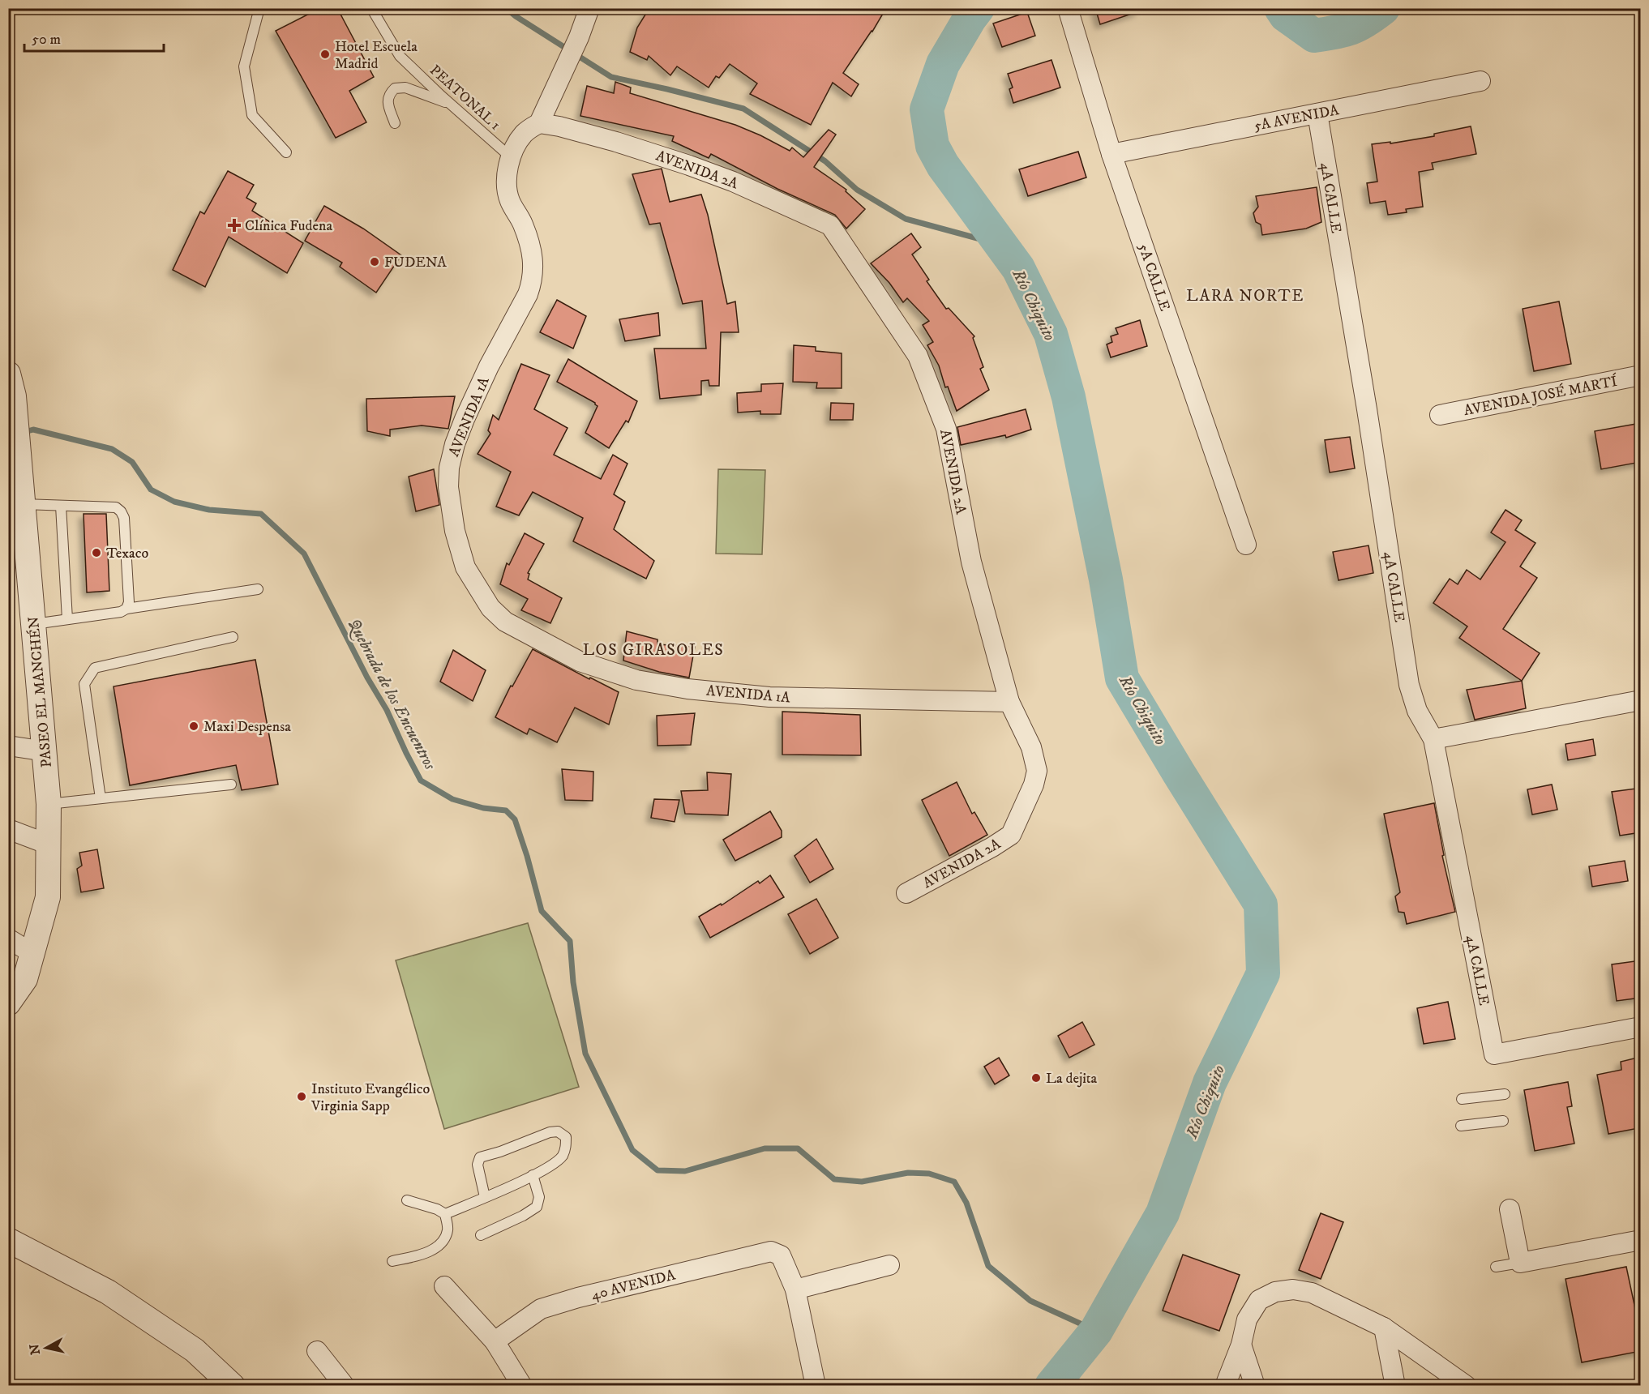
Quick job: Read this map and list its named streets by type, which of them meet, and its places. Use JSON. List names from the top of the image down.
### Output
{
  "streets": {
    "street": [
      "5A AVENIDA",
      "AVENIDA 2A",
      "4A CALLE",
      "5A CALLE",
      "AVENIDA JOSÉ MARTÍ",
      "AVENIDA 1A",
      "PASEO EL MANCHÉN",
      "40 AVENIDA"
    ],
    "lane": ["PEATONAL 1"]
  },
  "crossings": [
    ["PEATONAL 1", "AVENIDA 1A"],
    ["5A AVENIDA", "4A CALLE"],
    ["5A AVENIDA", "5A CALLE"],
    ["AVENIDA 2A", "AVENIDA 1A"]
  ],
  "districts": ["LARA NORTE", "LOS GIRASOLES"],
  "water": ["Río Chiquito", "Quebrada de los Encuentros"],
  "places": {
    "other": [
      "Hotel Escuela Madrid",
      "FUDENA",
      "Texaco",
      "Maxi Despensa",
      "La dejita",
      "Instituto Evangélico Virginia Sapp"
    ],
    "health": ["Clínica Fudena"]
  },
  "scale_bar": "50 m",
  "north": "left"
}
